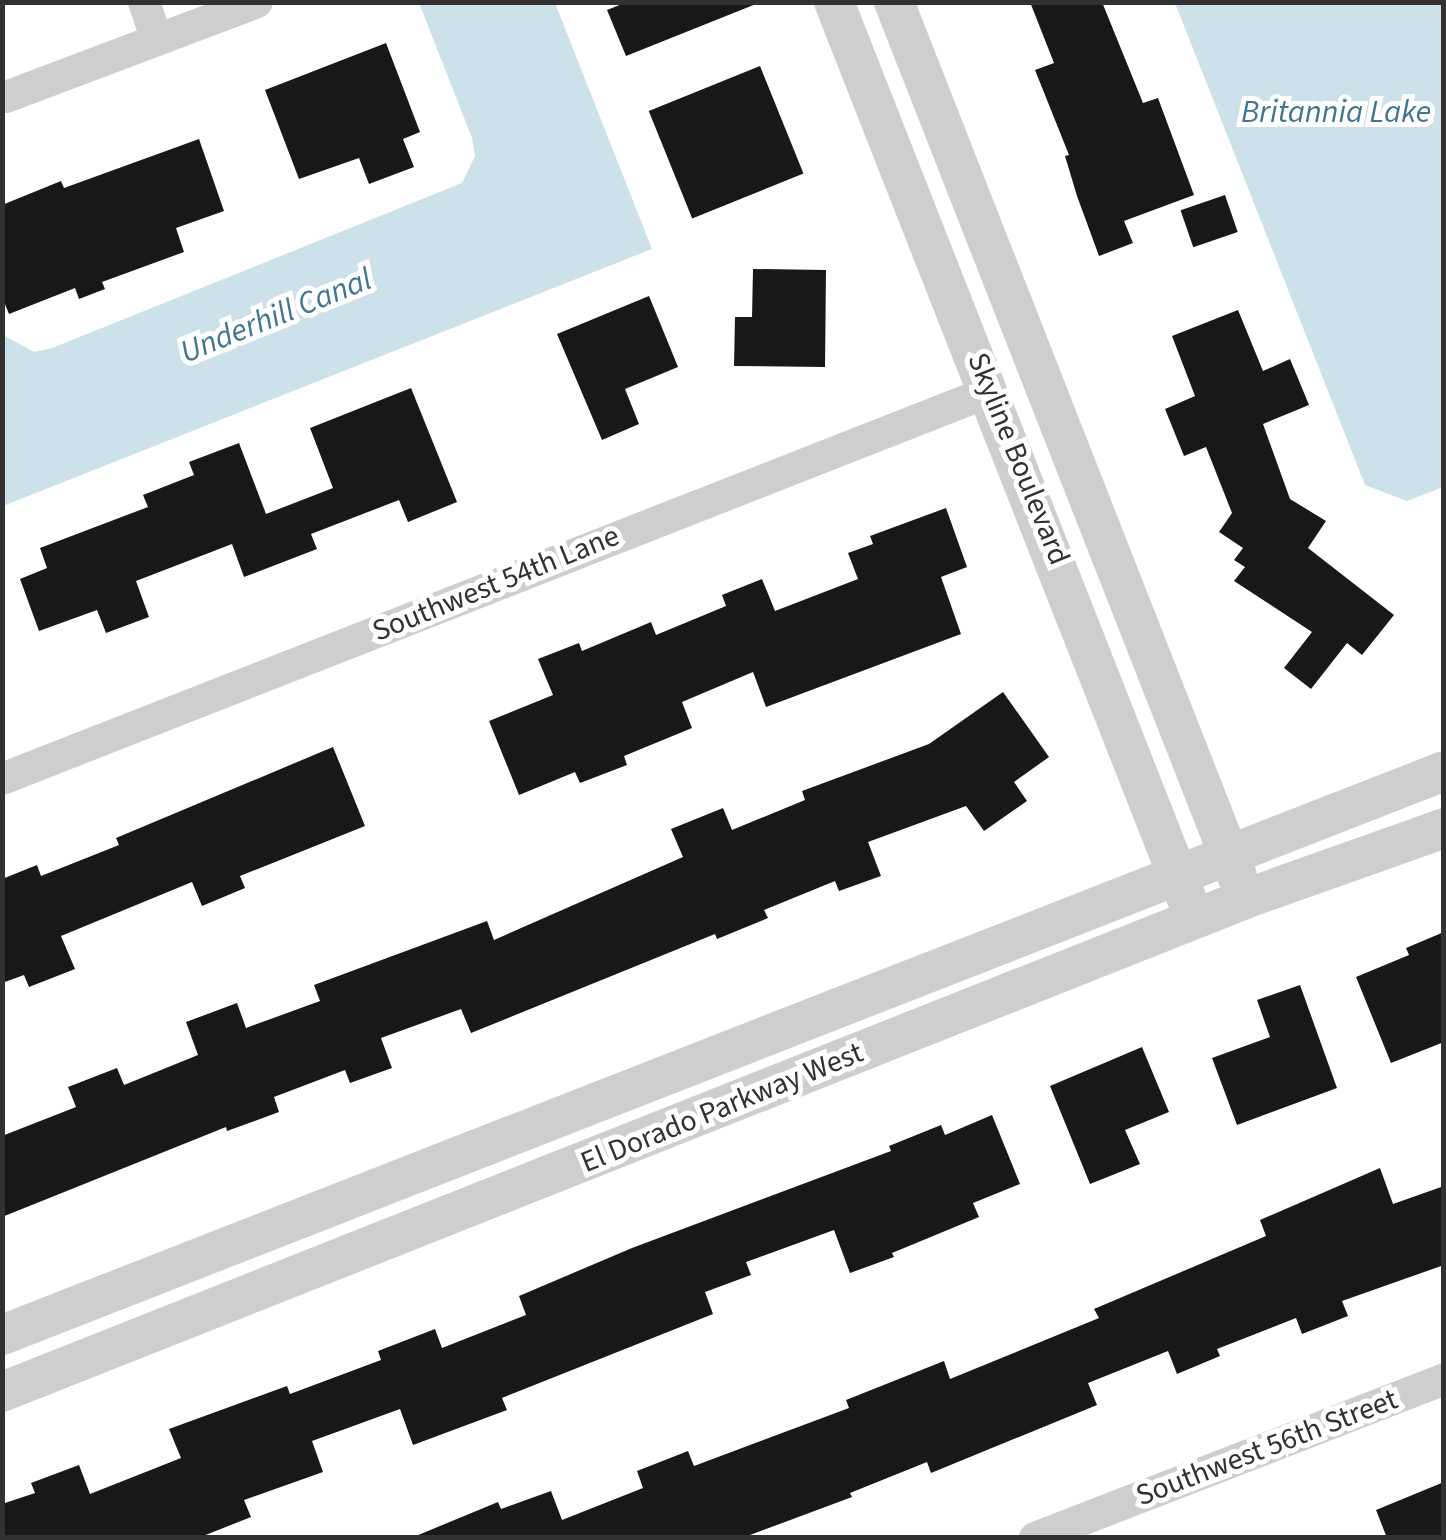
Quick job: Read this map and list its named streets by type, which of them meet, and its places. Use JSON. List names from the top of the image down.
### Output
{
  "streets": {
    "street": [
      "Skyline Boulevard",
      "Southwest 54th Lane",
      "El Dorado Parkway West",
      "Southwest 56th Street"
    ]
  },
  "crossings": [
    ["Skyline Boulevard", "Southwest 54th Lane"],
    ["Skyline Boulevard", "El Dorado Parkway West"]
  ],
  "water": ["Britannia Lake", "Underhill Canal"]
}
